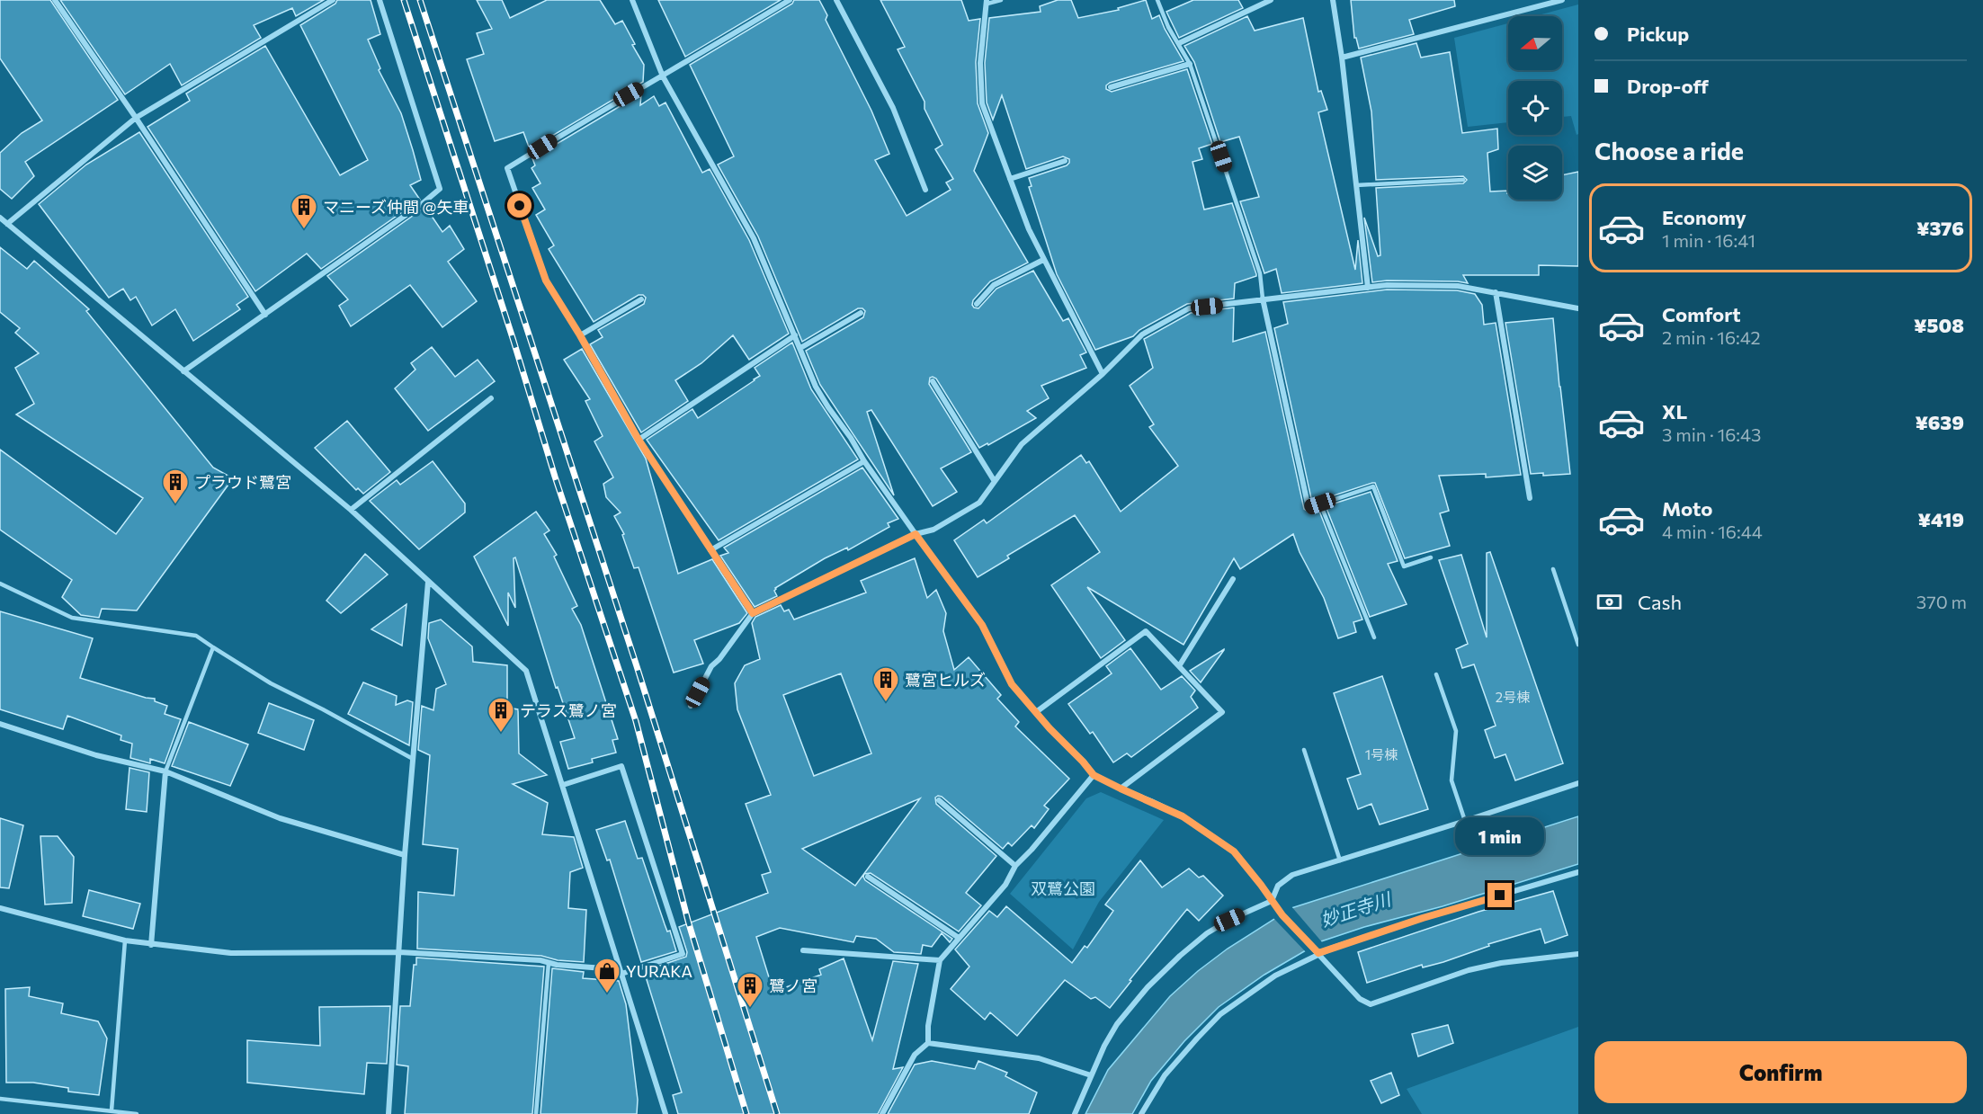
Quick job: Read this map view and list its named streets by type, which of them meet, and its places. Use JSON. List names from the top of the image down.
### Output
{
  "water": ["妙正寺川"],
  "parks": ["双鷺公園"],
  "places": {
    "building": [
      "マニーズ仲間 @矢車",
      "プラウド鷺宮",
      "鷺宮ヒルズ",
      "テラス鷺ノ宮",
      "鷺ノ宮"
    ],
    "shop": ["YURAKA"]
  },
  "house_numbers": ["2号棟", "1号棟"],
  "north": "left",
  "page": {
    "banner": ["Pickup", "Drop-off"],
    "heading": "Choose a ride",
    "list": [
      {
        "name": "Economy",
        "note": "1 min · 16:41",
        "value": "¥376"
      },
      {
        "name": "Comfort",
        "note": "2 min · 16:42",
        "value": "¥508"
      },
      {
        "name": "XL",
        "note": "3 min · 16:43",
        "value": "¥639"
      },
      {
        "name": "Moto",
        "note": "4 min · 16:44",
        "value": "¥419"
      }
    ],
    "pay": ["Cash", "370 m"],
    "bubble": "1 min",
    "buttons": "Confirm"
  }
}
